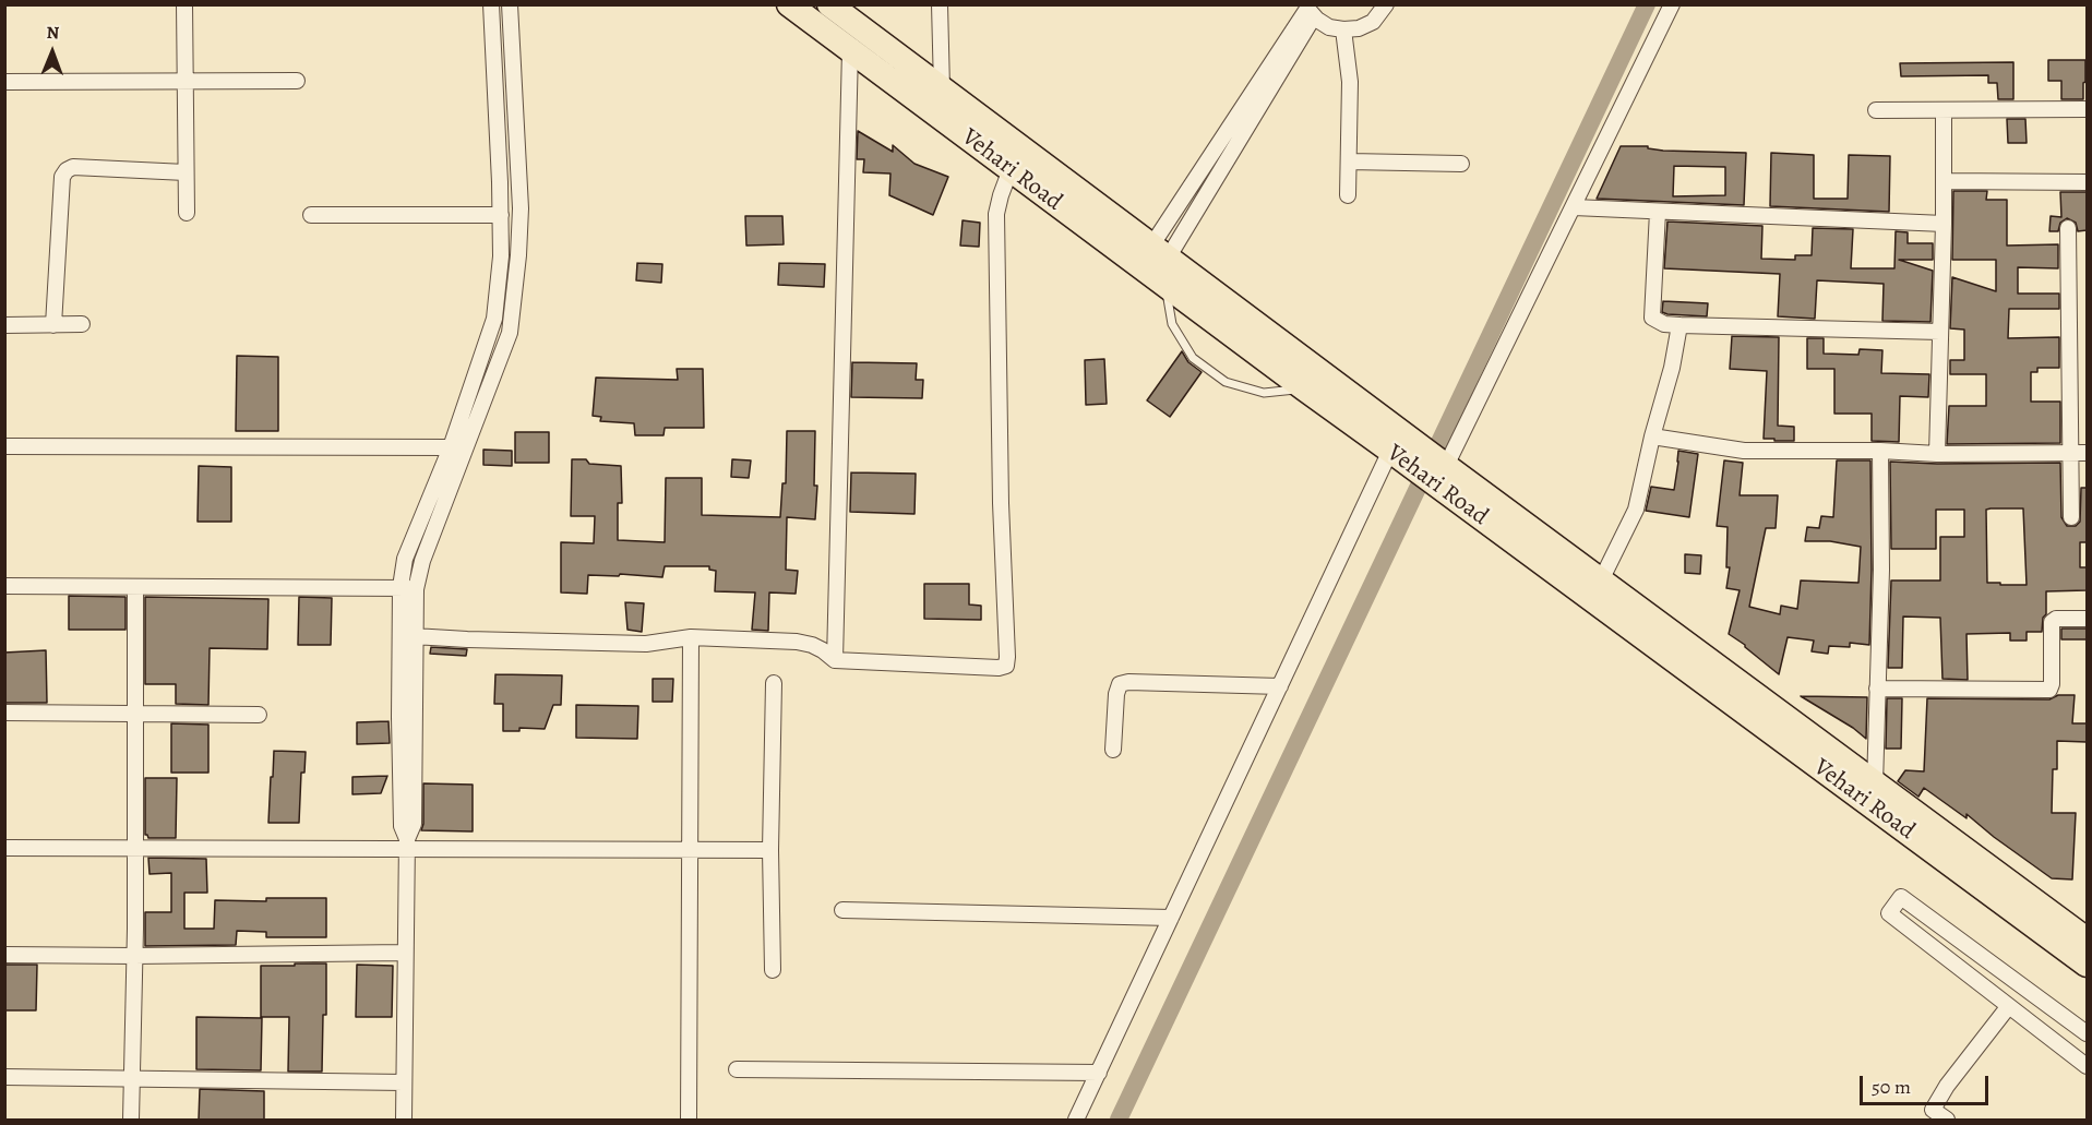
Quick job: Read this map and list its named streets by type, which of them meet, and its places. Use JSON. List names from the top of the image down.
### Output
{
  "streets": {
    "main road": ["Vehari Road"]
  },
  "scale_bar": "50 m",
  "north": "top"
}
